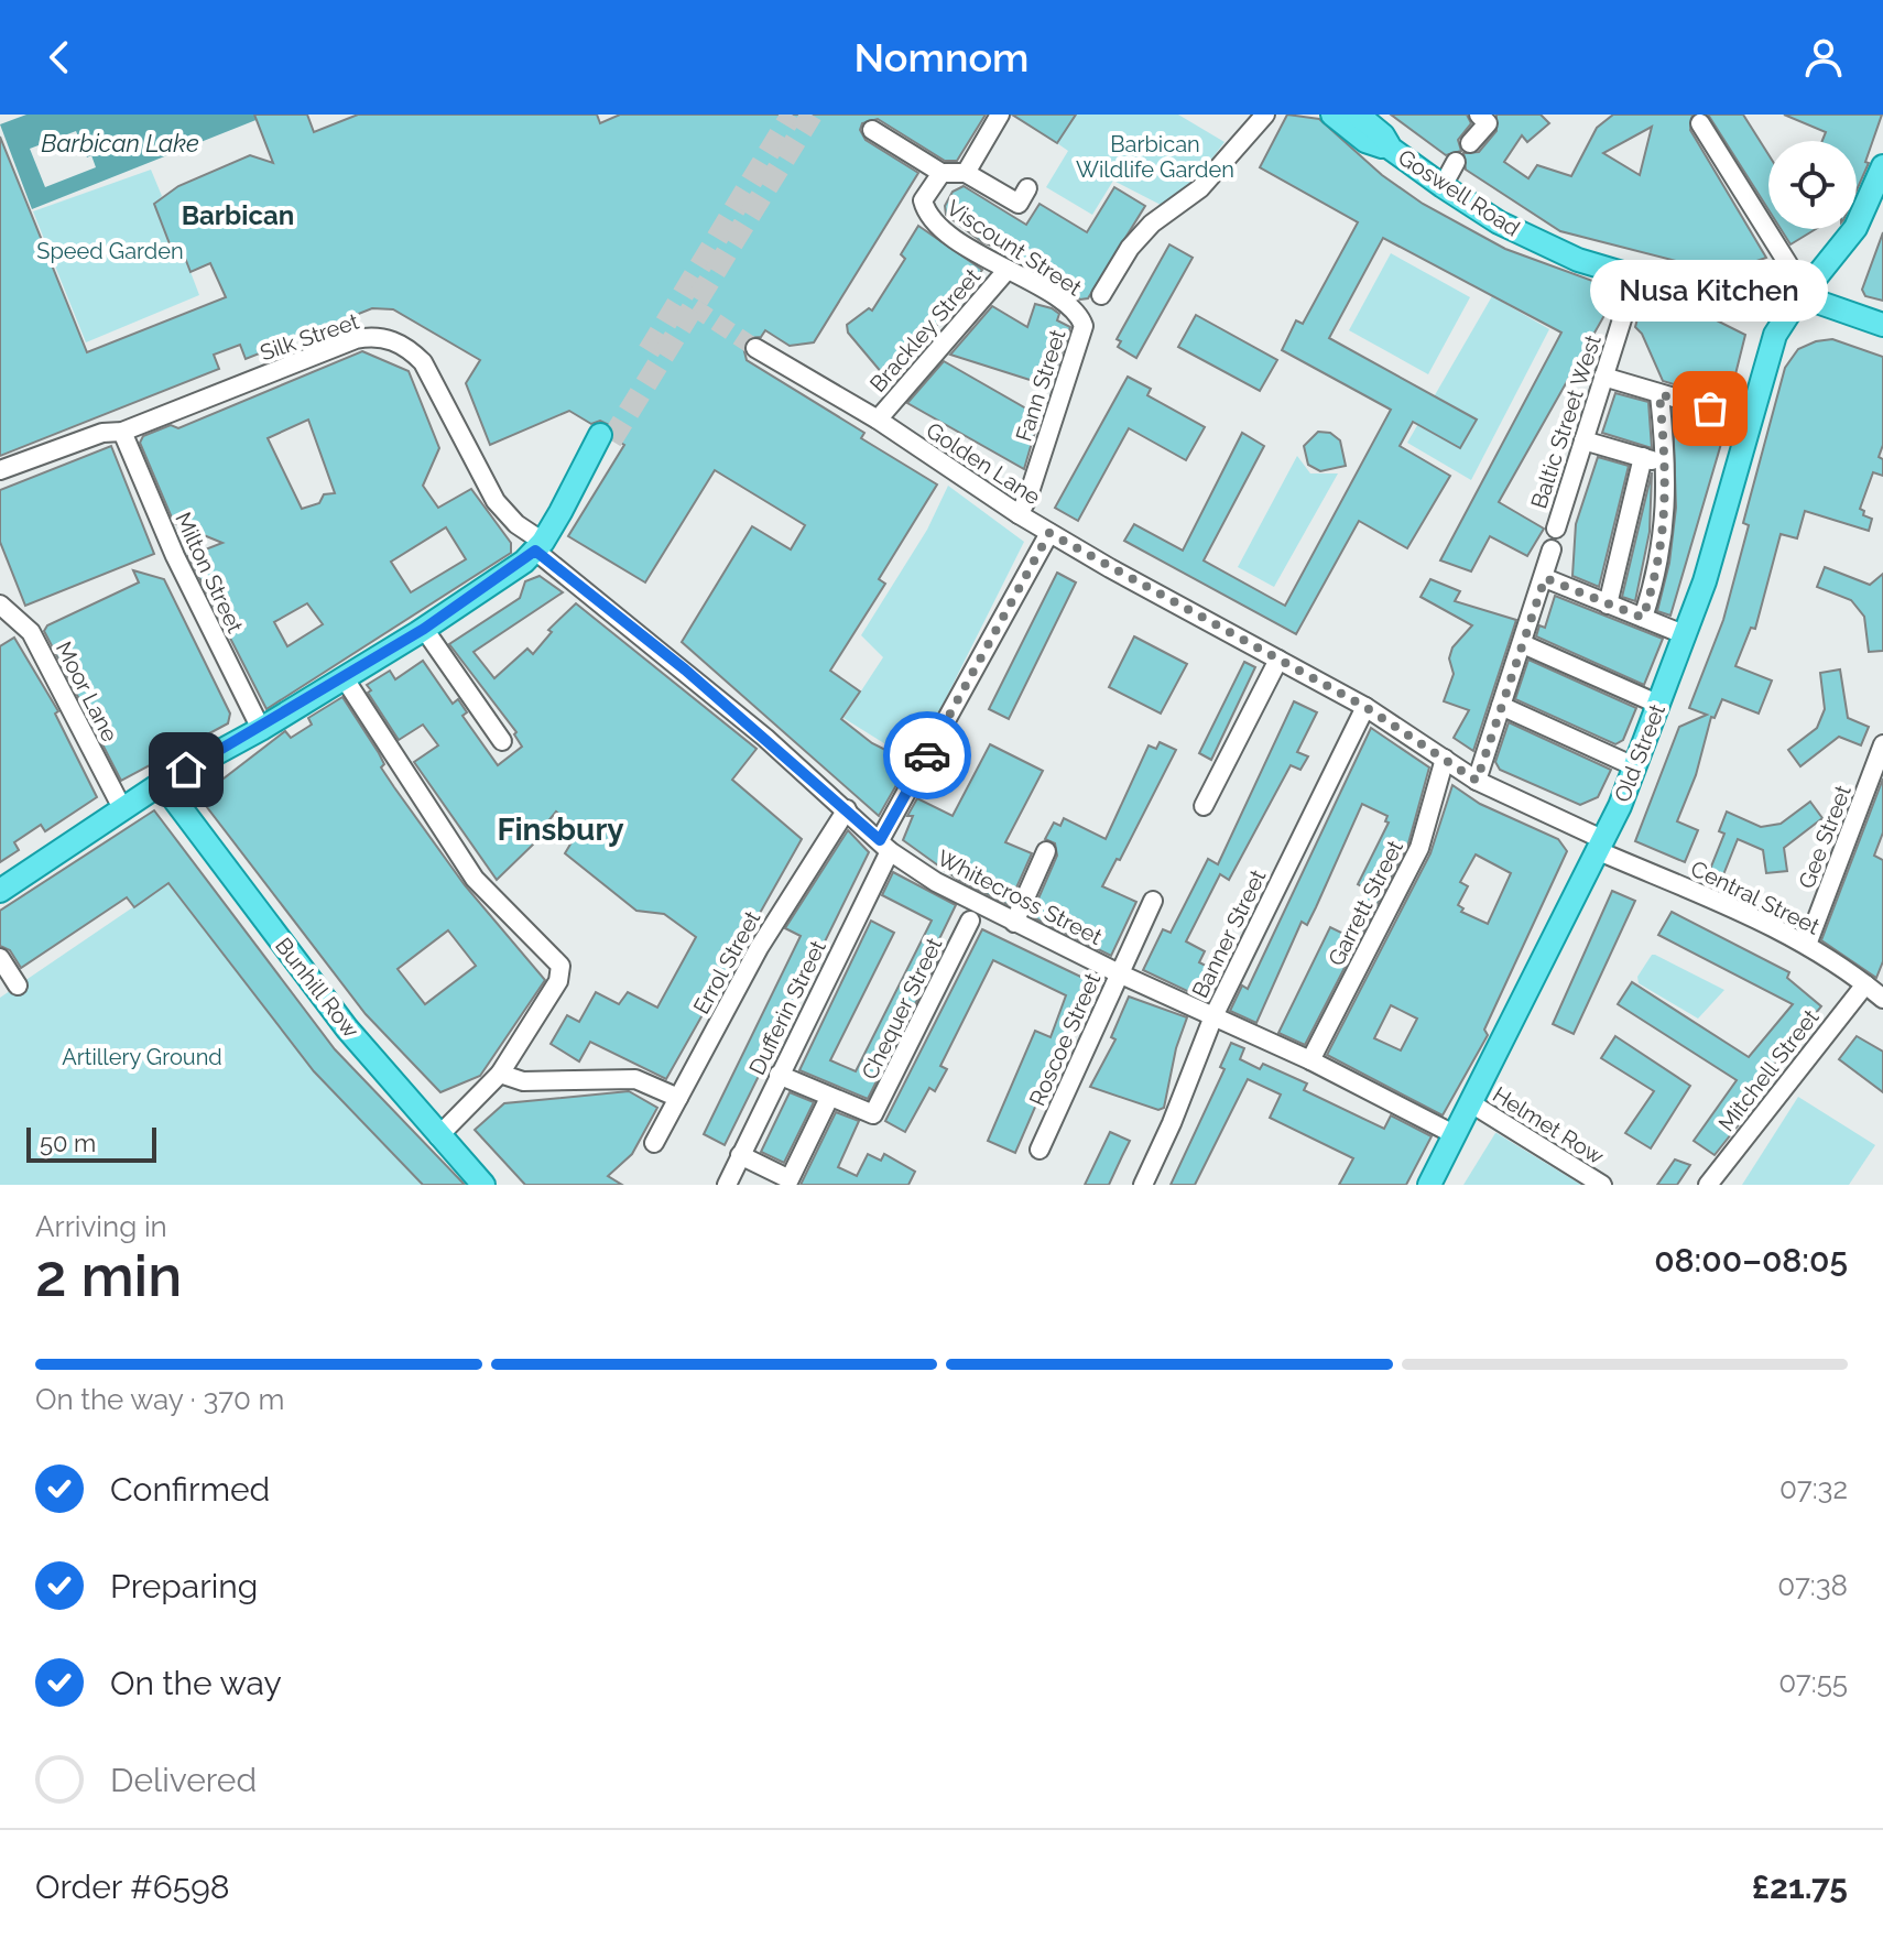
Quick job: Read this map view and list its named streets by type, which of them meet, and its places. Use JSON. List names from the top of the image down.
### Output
{
  "streets": {
    "main road": ["Goswell Road", "Old Street", "Bunhill Row"],
    "street": [
      "Viscount Street",
      "Brackley Street",
      "Silk Street",
      "Fann Street",
      "Baltic Street West",
      "Golden Lane",
      "Milton Street",
      "Moor Lane",
      "Gee Street",
      "Whitecross Street",
      "Central Street",
      "Garrett Street",
      "Banner Street",
      "Errol Street",
      "Dufferin Street",
      "Chequer Street",
      "Roscoe Street",
      "Mitchell Street",
      "Helmet Row"
    ]
  },
  "crossings": [
    ["Goswell Road", "Baltic Street West"],
    ["Goswell Road", "Old Street"],
    ["Viscount Street", "Brackley Street"],
    ["Viscount Street", "Fann Street"],
    ["Brackley Street", "Golden Lane"],
    ["Silk Street", "Milton Street"],
    ["Silk Street", "Whitecross Street"],
    ["Fann Street", "Golden Lane"],
    ["Golden Lane", "Old Street"],
    ["Golden Lane", "Central Street"],
    ["Golden Lane", "Garrett Street"],
    ["Golden Lane", "Banner Street"],
    ["Golden Lane", "Dufferin Street"],
    ["Old Street", "Whitecross Street"],
    ["Old Street", "Central Street"],
    ["Old Street", "Helmet Row"],
    ["Gee Street", "Central Street"],
    ["Whitecross Street", "Garrett Street"],
    ["Whitecross Street", "Banner Street"],
    ["Whitecross Street", "Errol Street"],
    ["Whitecross Street", "Dufferin Street"],
    ["Whitecross Street", "Roscoe Street"],
    ["Central Street", "Mitchell Street"]
  ],
  "districts": ["Barbican", "Finsbury"],
  "water": ["Barbican Lake"],
  "parks": ["Barbican Wildlife Garden", "Speed Garden", "Artillery Ground"],
  "places": ["Nusa Kitchen"],
  "scale_bar": "50 m",
  "page": {
    "header": "Nomnom",
    "bubble": "Nusa Kitchen",
    "scale": "50 m",
    "heading": ["2 min", "Arriving in", "08:00–08:05"],
    "panel": ["Order #6598", "£21.75"],
    "bar": "On the way · 370 m",
    "list": [
      ["Confirmed", "07:32"],
      ["Preparing", "07:38"],
      ["On the way", "07:55"],
      "Delivered"
    ]
  }
}
